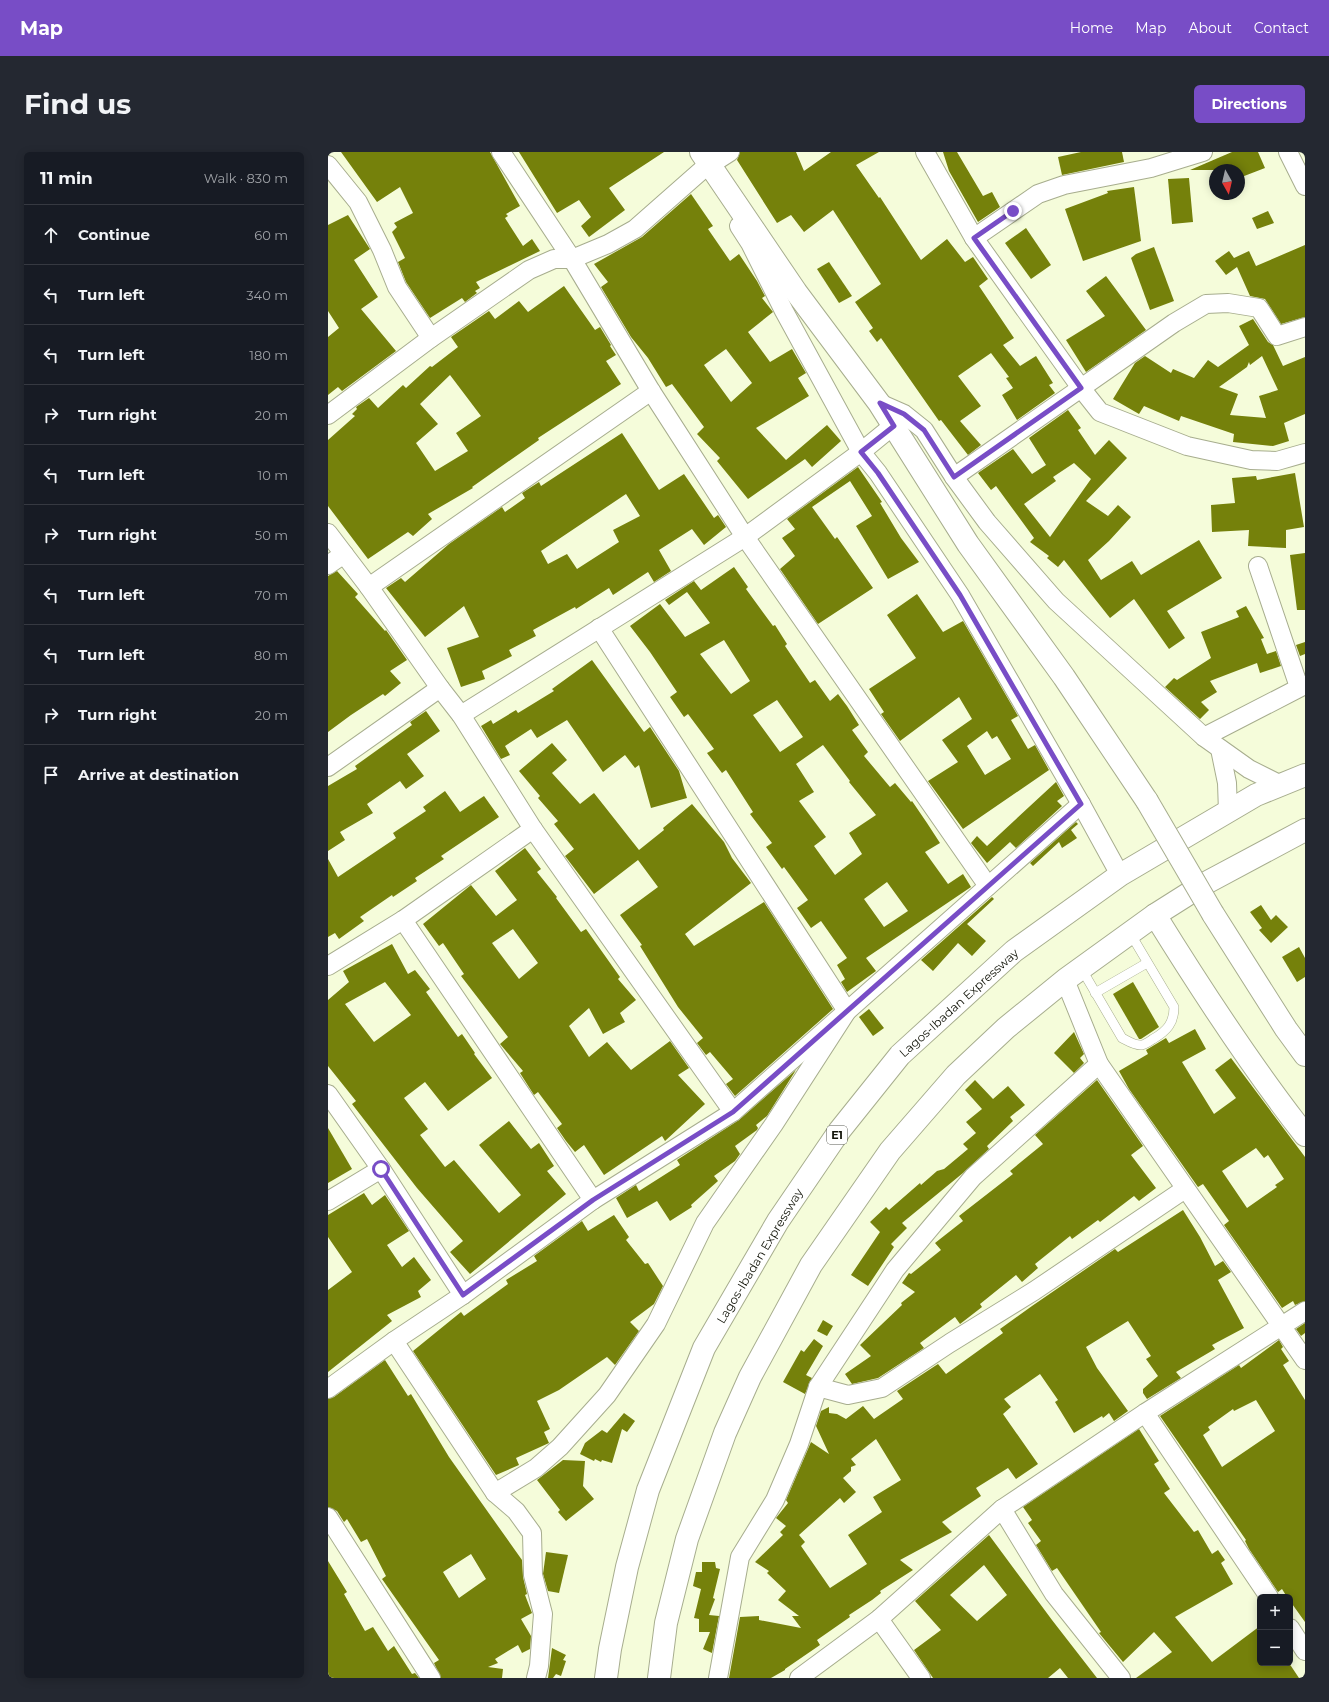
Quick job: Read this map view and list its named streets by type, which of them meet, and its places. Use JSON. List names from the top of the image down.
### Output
{
  "streets": {
    "main road": ["Lagos-Ibadan Expressway", "E1"]
  },
  "north": "bottom",
  "page": {
    "header": "Map",
    "nav": [
      "Home",
      "Map",
      "About",
      "Contact"
    ],
    "buttons": "Directions",
    "title": "Find us",
    "heading": ["11 min", "Walk · 830 m"],
    "list": [
      ["Continue", "60 m"],
      ["Turn left", "340 m"],
      ["Turn left", "180 m"],
      ["Turn right", "20 m"],
      ["Turn left", "10 m"],
      ["Turn right", "50 m"],
      ["Turn left", "70 m"],
      ["Turn left", "80 m"],
      ["Turn right", "20 m"],
      "Arrive at destination"
    ],
    "map_buttons": ["+", "−"]
  }
}
